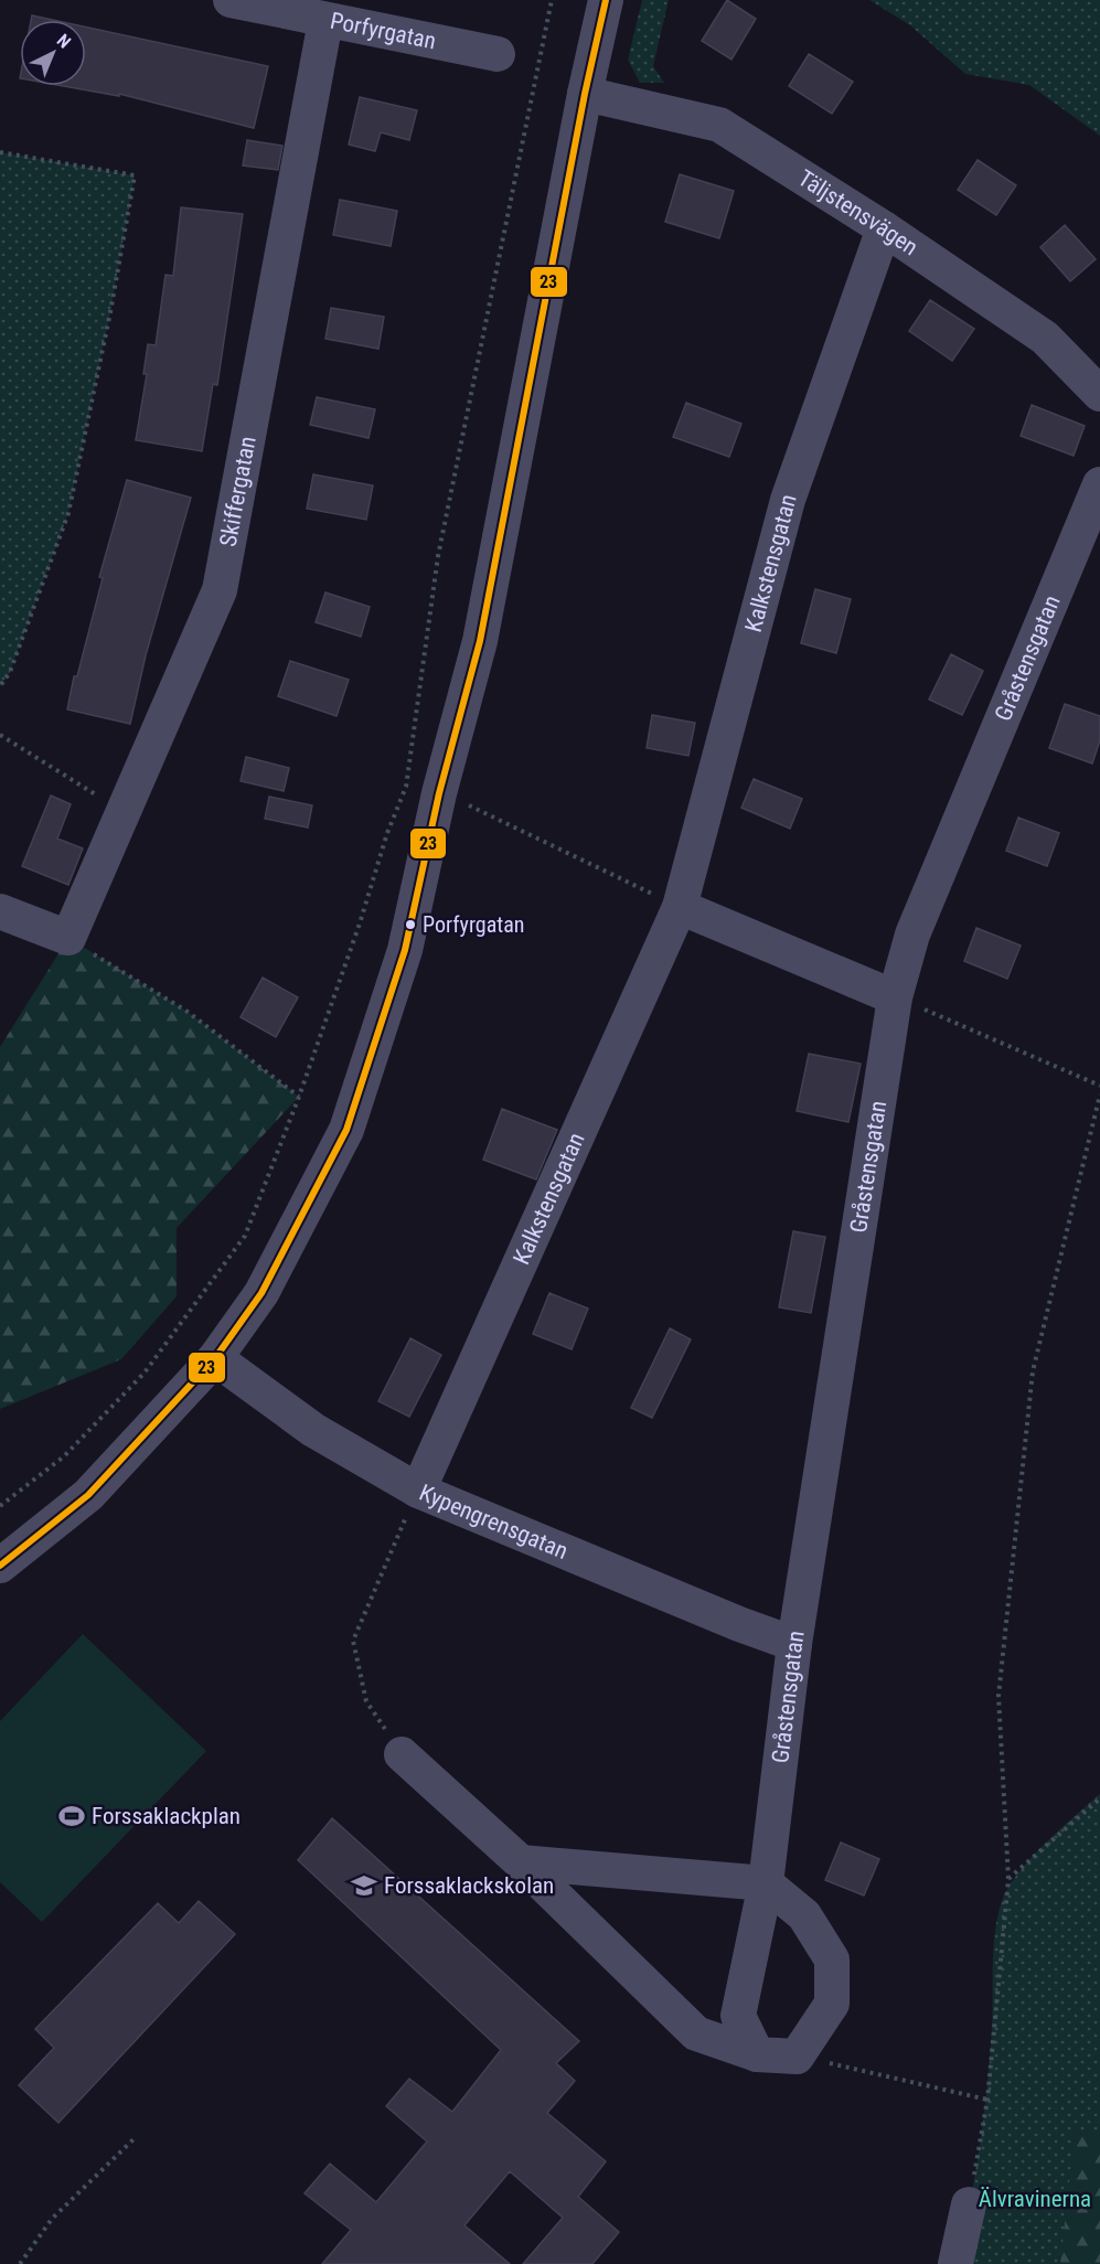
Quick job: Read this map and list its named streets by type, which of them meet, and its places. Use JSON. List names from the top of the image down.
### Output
{
  "streets": {
    "street": [
      "Porfyrgatan",
      "Täljstensvägen",
      "Skiffergatan",
      "Kalkstensgatan",
      "Gråstensgatan",
      "Kypengrensgatan"
    ]
  },
  "crossings": [
    ["Porfyrgatan", "Skiffergatan"],
    ["Täljstensvägen", "Kalkstensgatan"],
    ["Kalkstensgatan", "Kypengrensgatan"],
    ["Gråstensgatan", "Kypengrensgatan"]
  ],
  "parks": ["Älvravinerna"],
  "places": {
    "other": ["Porfyrgatan"],
    "sports": ["Forssaklackplan"],
    "school or university": ["Forssaklackskolan"]
  },
  "lines": ["transit line 23"],
  "north": "top right"
}
